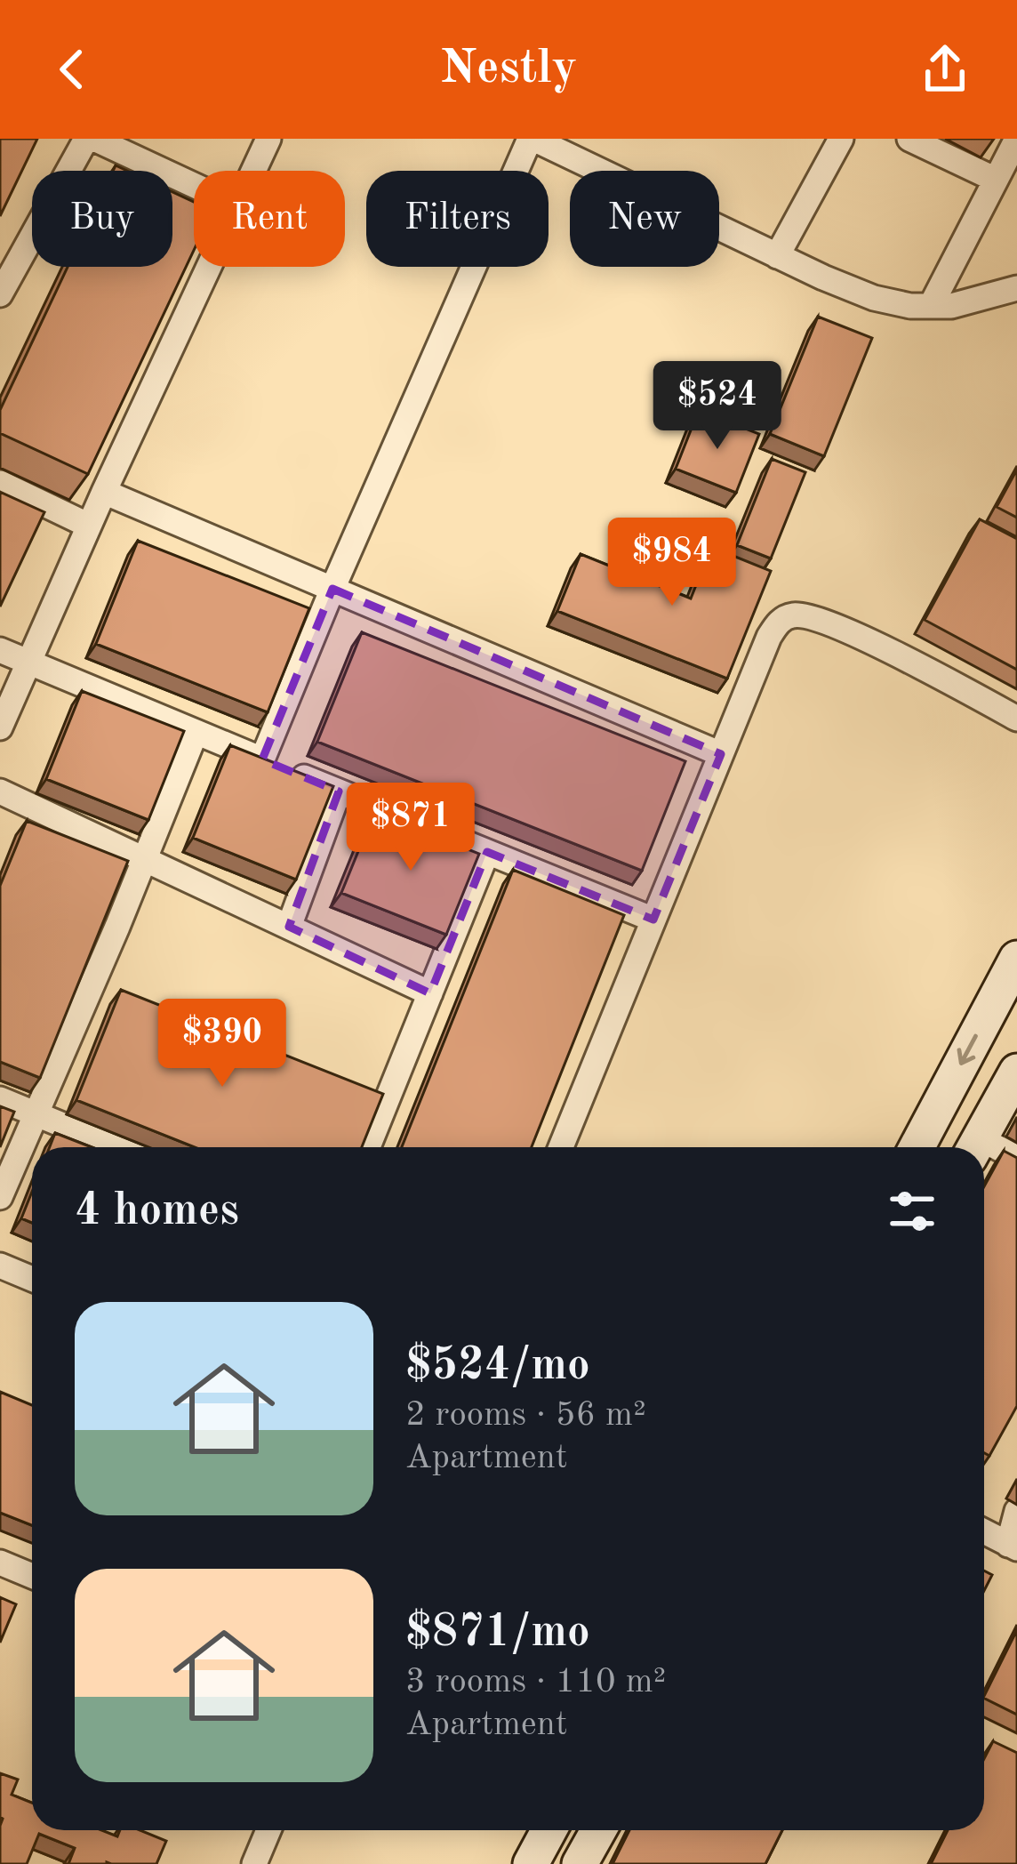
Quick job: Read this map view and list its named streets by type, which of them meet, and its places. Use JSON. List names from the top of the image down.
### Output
{
  "page": {
    "header": "Nestly",
    "chip": [
      "Buy",
      "Rent",
      "Filters",
      "New"
    ],
    "price": [
      "$524",
      "$984",
      "$871",
      "$390"
    ],
    "heading": "4 homes",
    "list": [
      {
        "name": "$524/mo",
        "note": "2 rooms · 56 m² · Apartment"
      },
      {
        "name": "$871/mo",
        "note": "3 rooms · 110 m² · Apartment"
      }
    ]
  }
}
